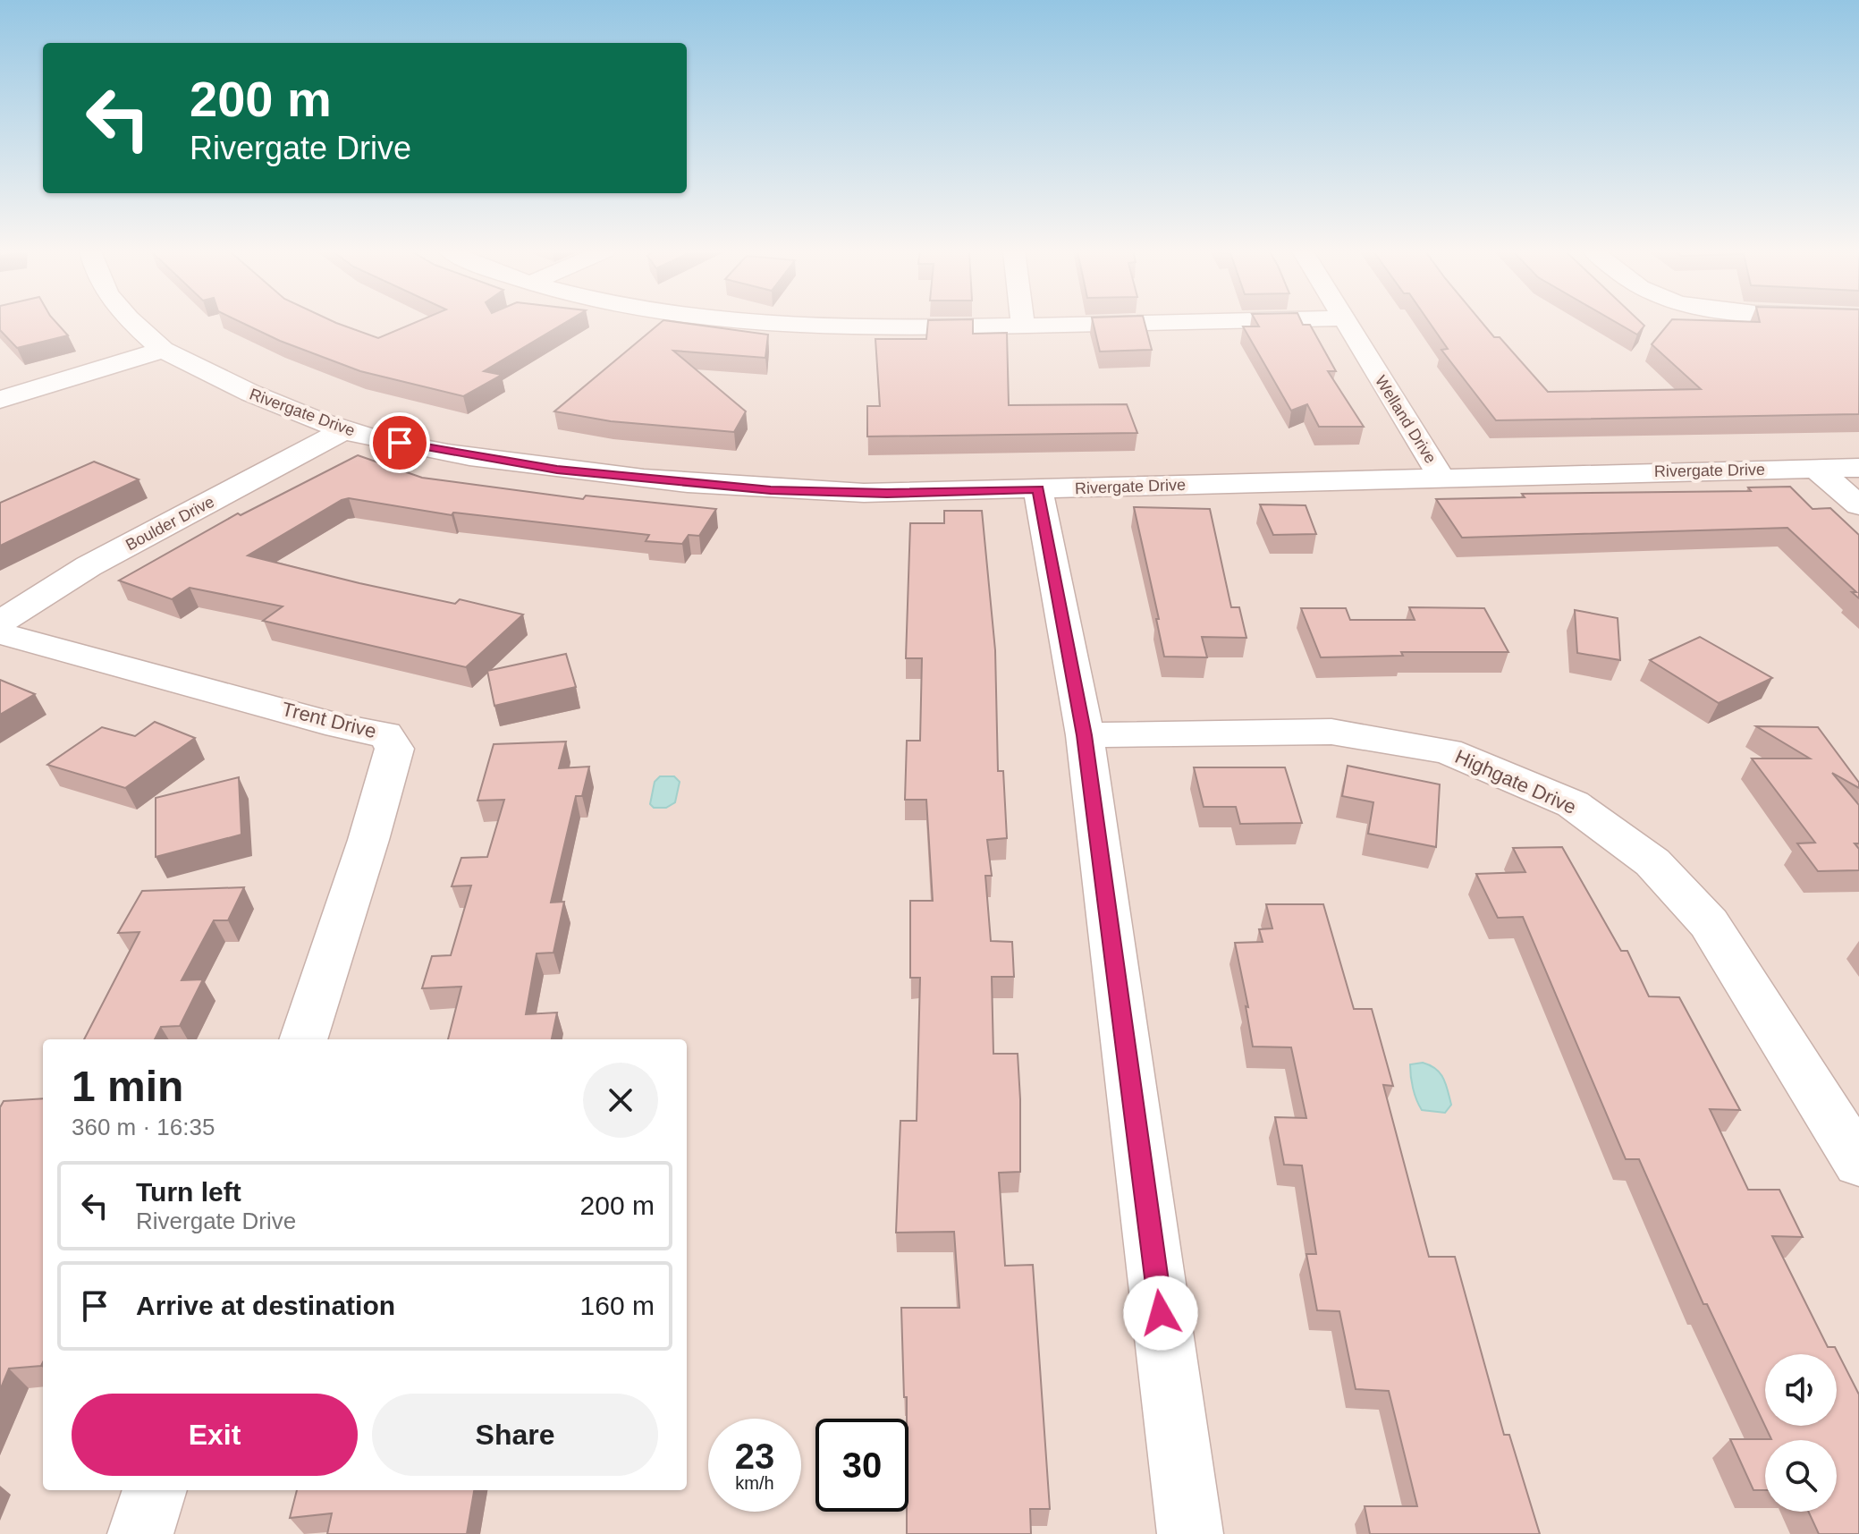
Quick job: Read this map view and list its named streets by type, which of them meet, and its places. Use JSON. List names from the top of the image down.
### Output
{
  "streets": {
    "street": [
      "Rivergate Drive",
      "Welland Drive",
      "Boulder Drive",
      "Trent Drive",
      "Highgate Drive"
    ]
  },
  "crossings": [
    ["Rivergate Drive", "Welland Drive"],
    ["Rivergate Drive", "Boulder Drive"]
  ],
  "page": {
    "turn": ["200 m", "Rivergate Drive"],
    "heading": ["1 min", "360 m · 16:35"],
    "list": [
      {
        "name": "Turn left",
        "note": "Rivergate Drive",
        "value": "200 m"
      },
      {
        "name": "Arrive at destination",
        "value": "160 m"
      }
    ],
    "buttons": ["Exit", "Share"],
    "speed": "23 km/h",
    "limit": "30"
  }
}
